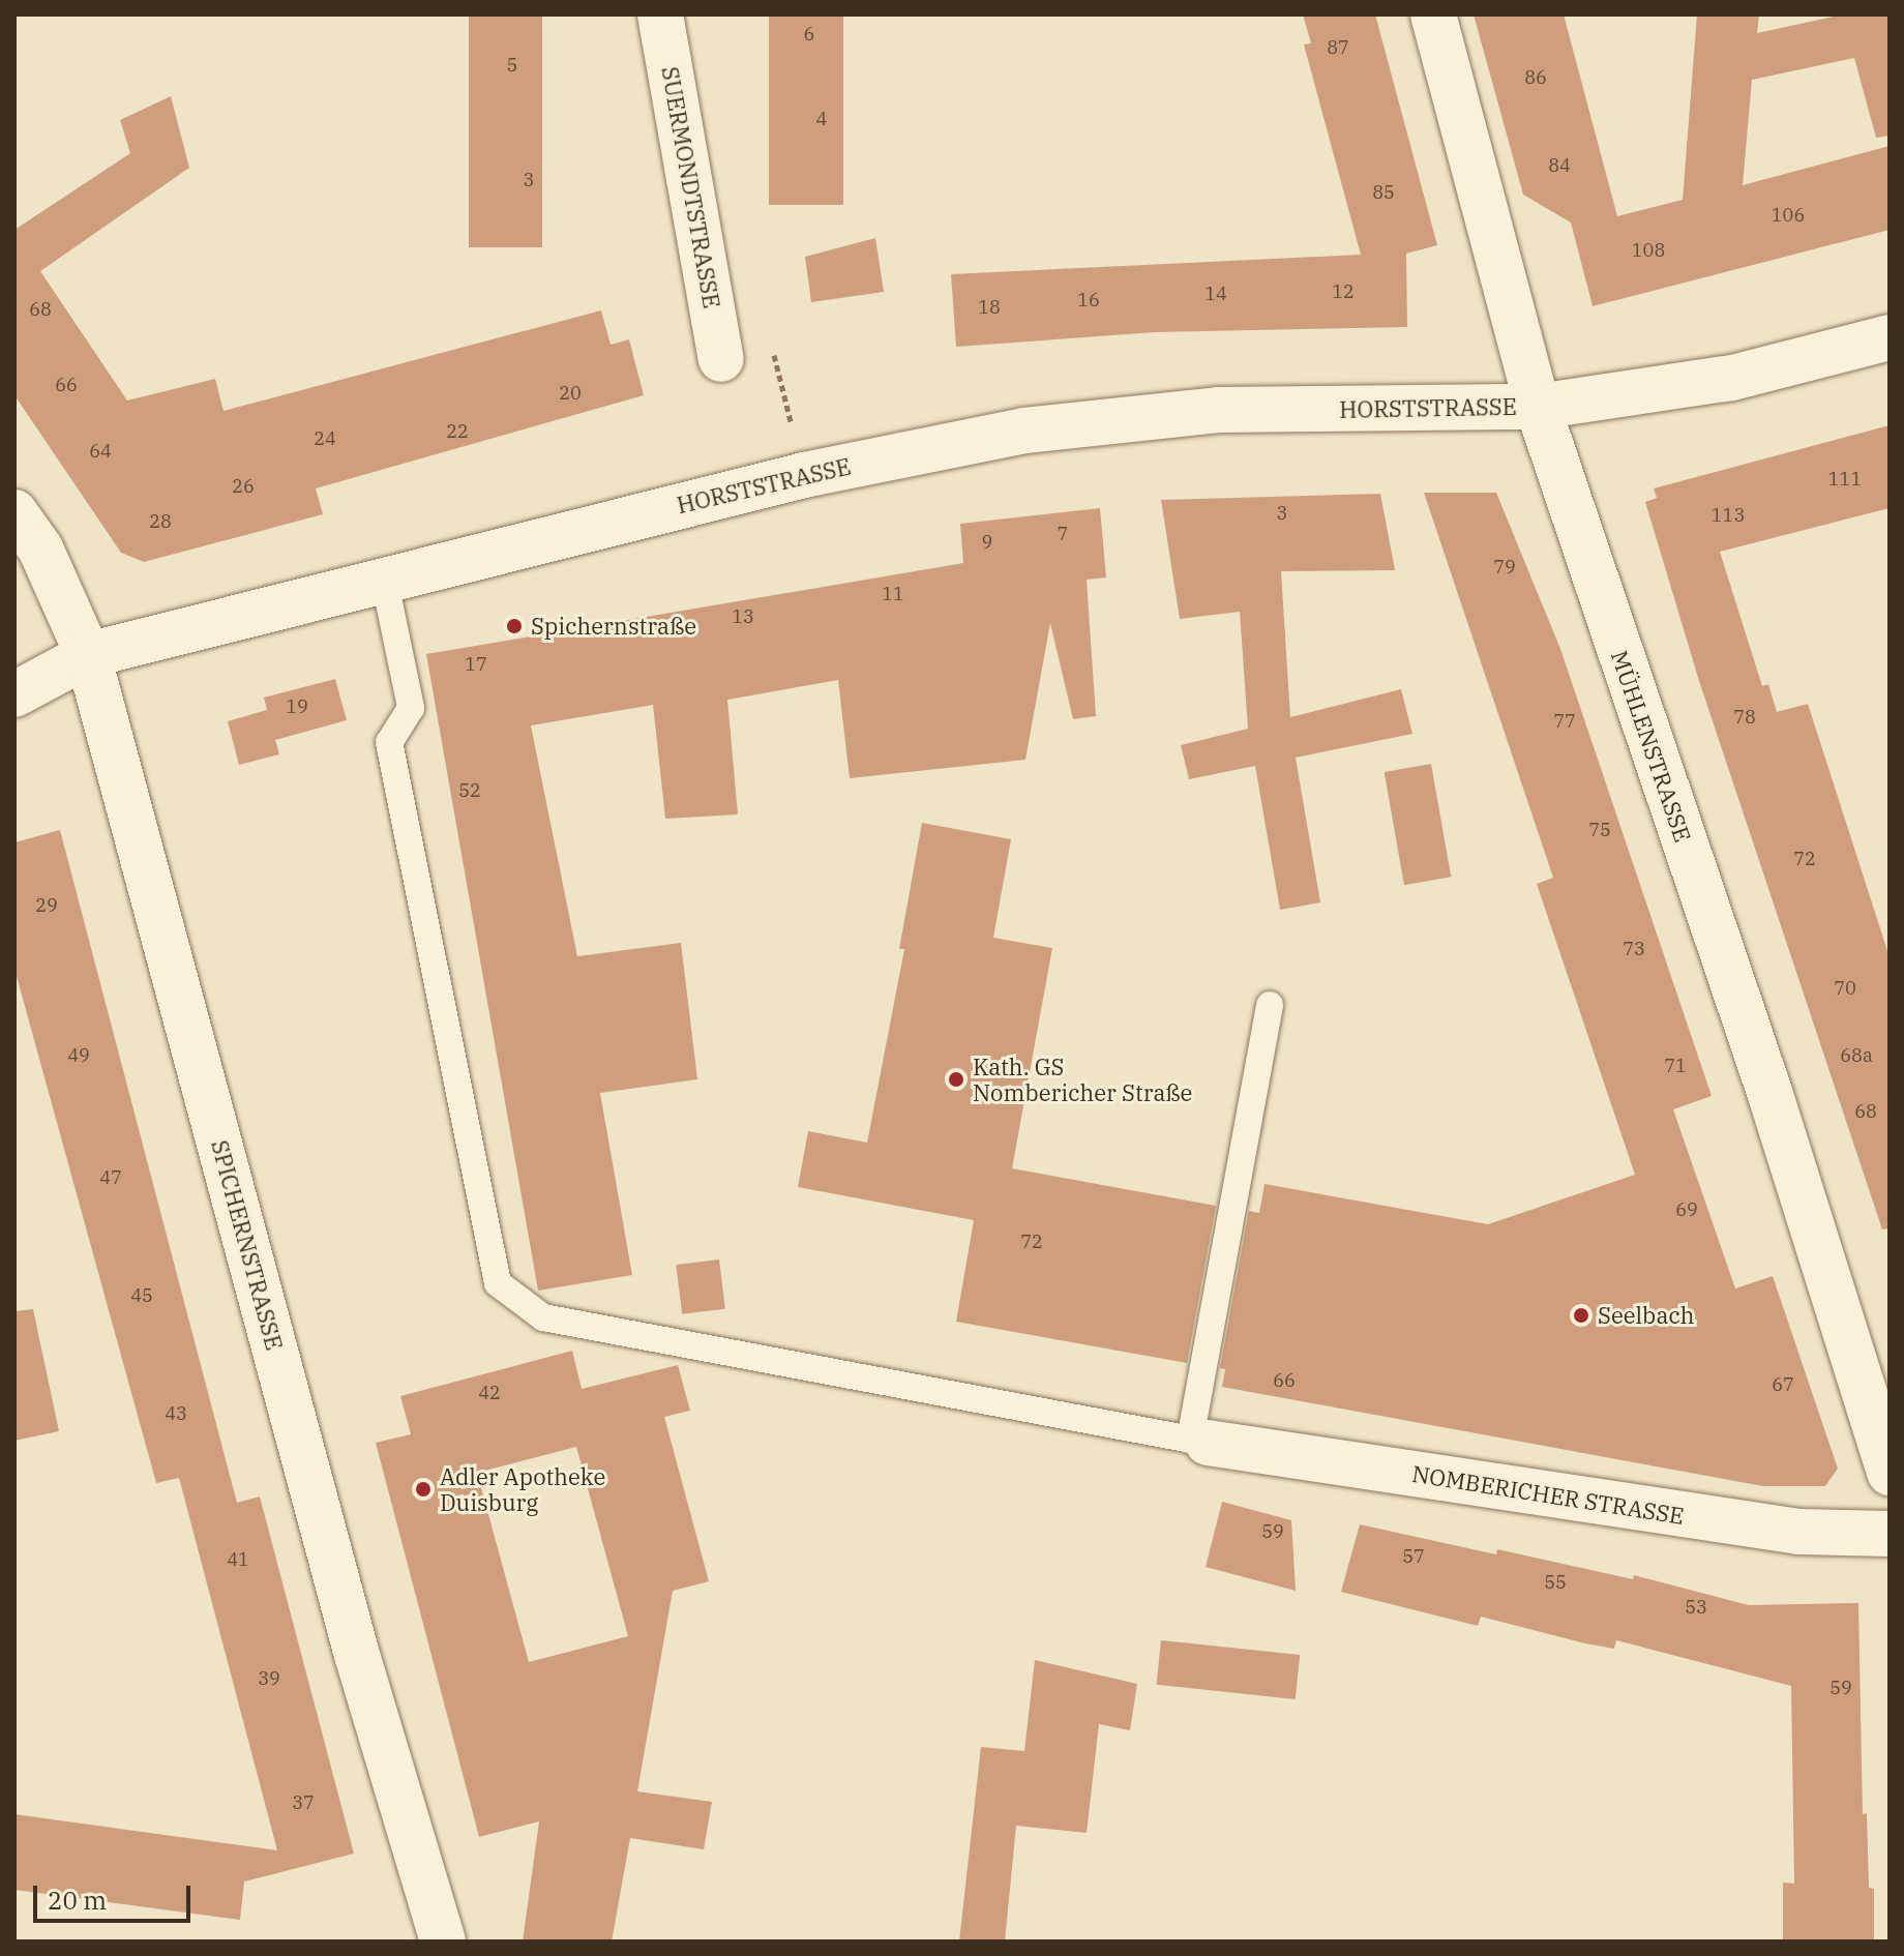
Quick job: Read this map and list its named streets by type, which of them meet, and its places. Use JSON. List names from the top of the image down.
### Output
{
  "streets": {
    "street": [
      "SUERMONDTSTRASSE",
      "HORSTSTRASSE",
      "MÜHLENSTRASSE",
      "SPICHERNSTRASSE",
      "NOMBERICHER STRASSE"
    ]
  },
  "crossings": [
    ["HORSTSTRASSE", "MÜHLENSTRASSE"],
    ["HORSTSTRASSE", "SPICHERNSTRASSE"]
  ],
  "places": [
    "Spichernstraße",
    "Kath. GS Nombericher Straße",
    "Seelbach",
    "Adler Apotheke Duisburg"
  ],
  "house_numbers": [
    "6",
    "87",
    "5",
    "86",
    "4",
    "84",
    "3",
    "85",
    "106",
    "108",
    "12",
    "14",
    "16",
    "18",
    "68",
    "66",
    "20",
    "22",
    "24",
    "64",
    "111",
    "26",
    "3",
    "113",
    "28",
    "7",
    "9",
    "79",
    "11",
    "13",
    "17",
    "19",
    "78",
    "77",
    "52",
    "75",
    "72",
    "29",
    "73",
    "70",
    "49",
    "68a",
    "71",
    "68",
    "47",
    "69",
    "72",
    "45",
    "66",
    "67",
    "42",
    "43",
    "59",
    "57",
    "41",
    "55",
    "53",
    "39",
    "59",
    "37"
  ],
  "scale_bar": "20 m"
}
